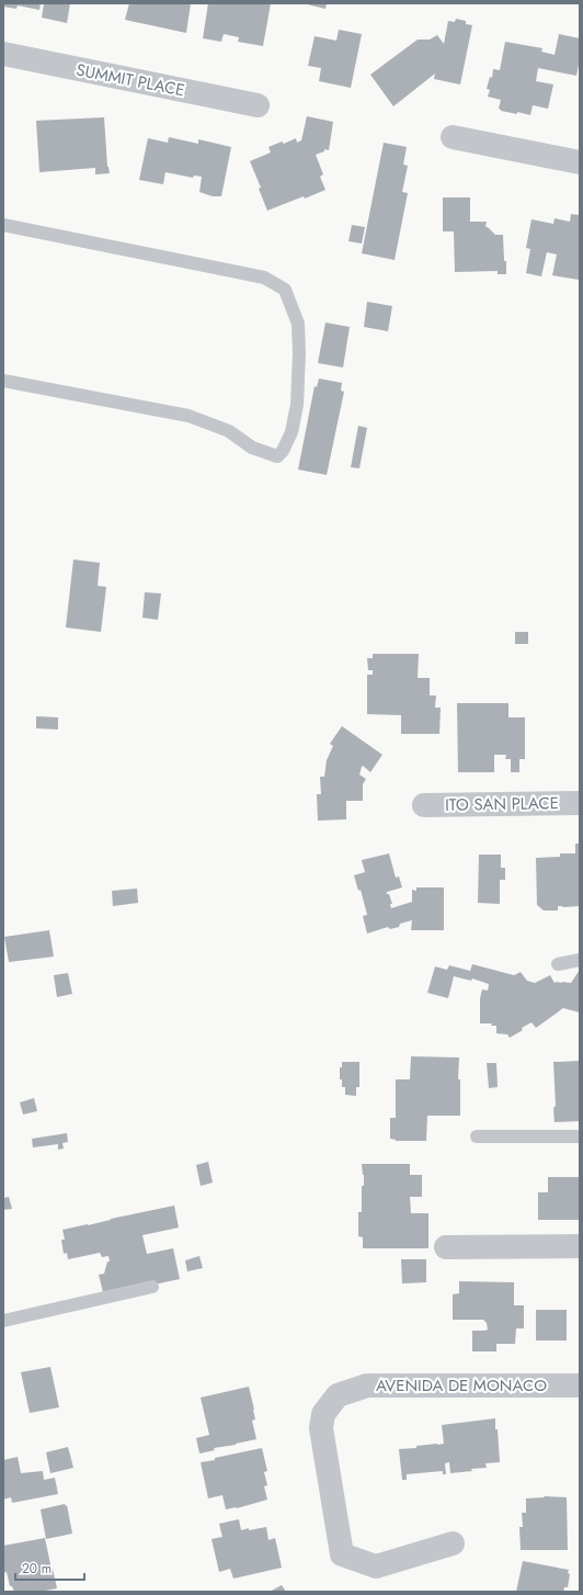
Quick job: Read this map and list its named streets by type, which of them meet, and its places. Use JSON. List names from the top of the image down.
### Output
{
  "streets": {
    "street": ["SUMMIT PLACE", "ITO SAN PLACE", "AVENIDA DE MONACO"]
  },
  "scale_bar": "20 m"
}
